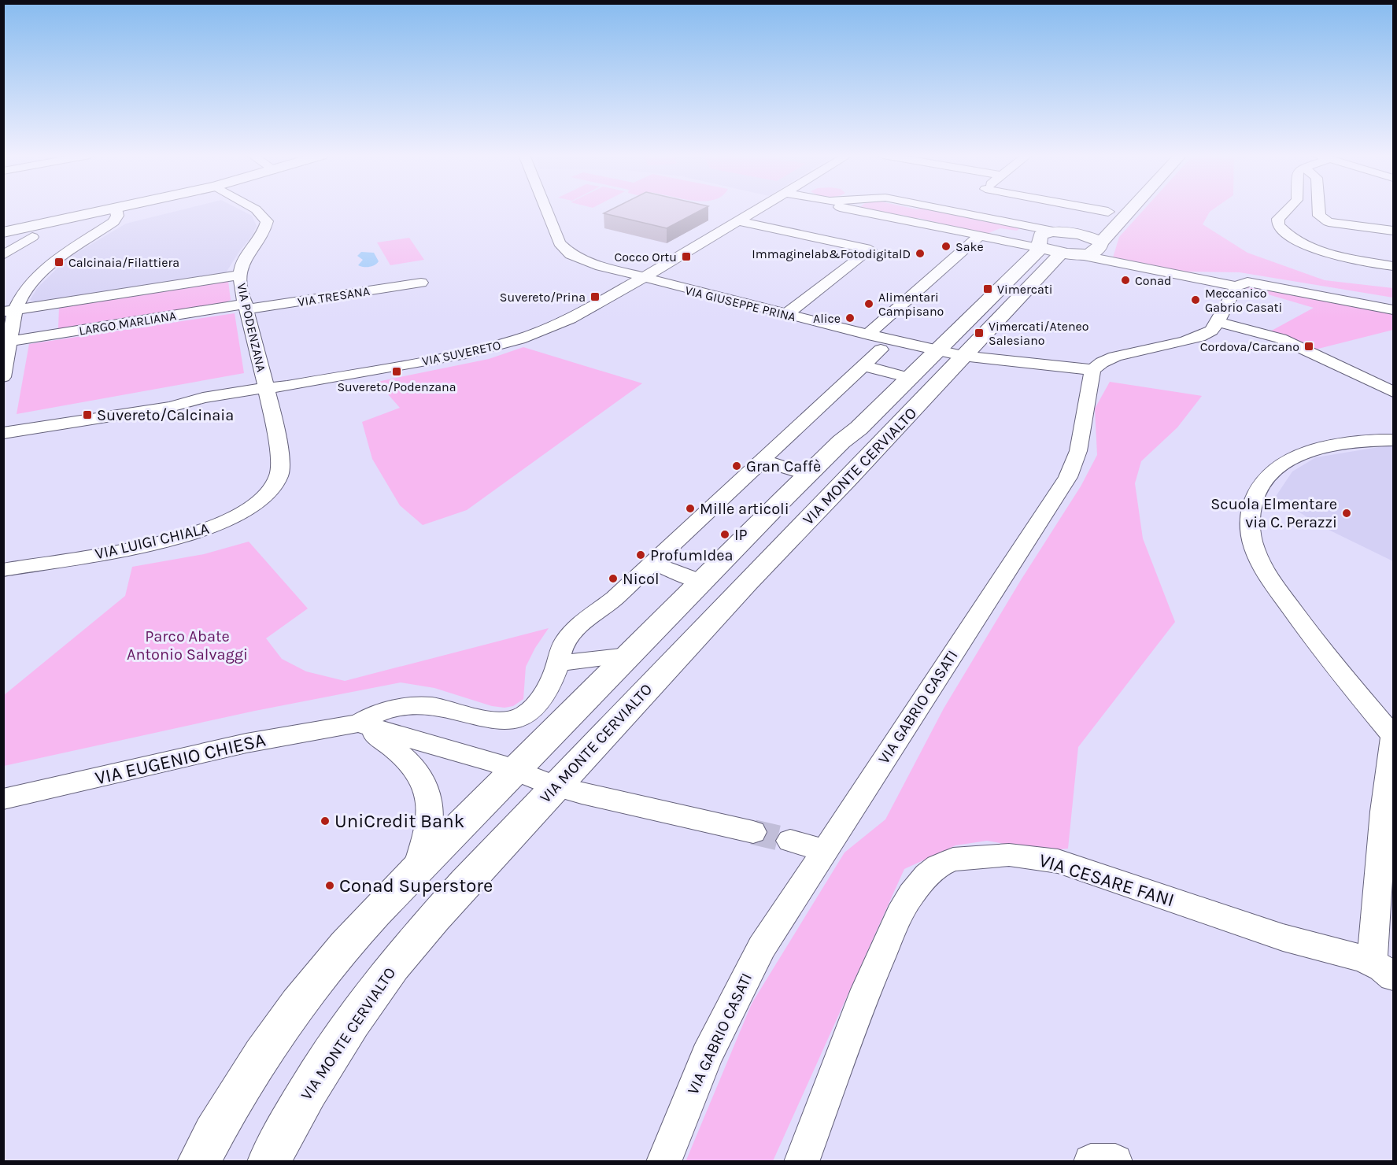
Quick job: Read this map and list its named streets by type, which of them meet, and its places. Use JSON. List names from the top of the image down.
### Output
{
  "streets": {
    "street": [
      "VIA TRESANA",
      "VIA GIUSEPPE PRINA",
      "LARGO MARLIANA",
      "VIA PODENZANA",
      "VIA SUVERETO",
      "VIA MONTE CERVIALTO",
      "VIA LUIGI CHIALA",
      "VIA GABRIO CASATI",
      "VIA EUGENIO CHIESA",
      "VIA CESARE FANI"
    ]
  },
  "crossings": [
    ["VIA TRESANA", "LARGO MARLIANA"],
    ["VIA TRESANA", "VIA PODENZANA"],
    ["VIA GIUSEPPE PRINA", "VIA SUVERETO"],
    ["VIA GIUSEPPE PRINA", "VIA MONTE CERVIALTO"],
    ["VIA GIUSEPPE PRINA", "VIA GABRIO CASATI"],
    ["LARGO MARLIANA", "VIA PODENZANA"],
    ["VIA PODENZANA", "VIA SUVERETO"],
    ["VIA PODENZANA", "VIA LUIGI CHIALA"],
    ["VIA SUVERETO", "VIA LUIGI CHIALA"]
  ],
  "parks": ["Parco Abate Antonio Salvaggi"],
  "places": {
    "other": [
      "Sake",
      "Immaginelab&FotodigitalD",
      "Conad",
      "Meccanico Gabrio Casati",
      "Alimentari Campisano",
      "Alice",
      "Gran Caffè",
      "Mille articoli",
      "Scuola Elmentare via C. Perazzi",
      "IP",
      "ProfumIdea",
      "Nicol",
      "UniCredit Bank",
      "Conad Superstore"
    ],
    "transit": [
      "Cocco Ortu",
      "Calcinaia/Filattiera",
      "Vimercati",
      "Suvereto/Prina",
      "Vimercati/Ateneo Salesiano",
      "Cordova/Carcano",
      "Suvereto/Podenzana",
      "Suvereto/Calcinaia"
    ]
  }
}
